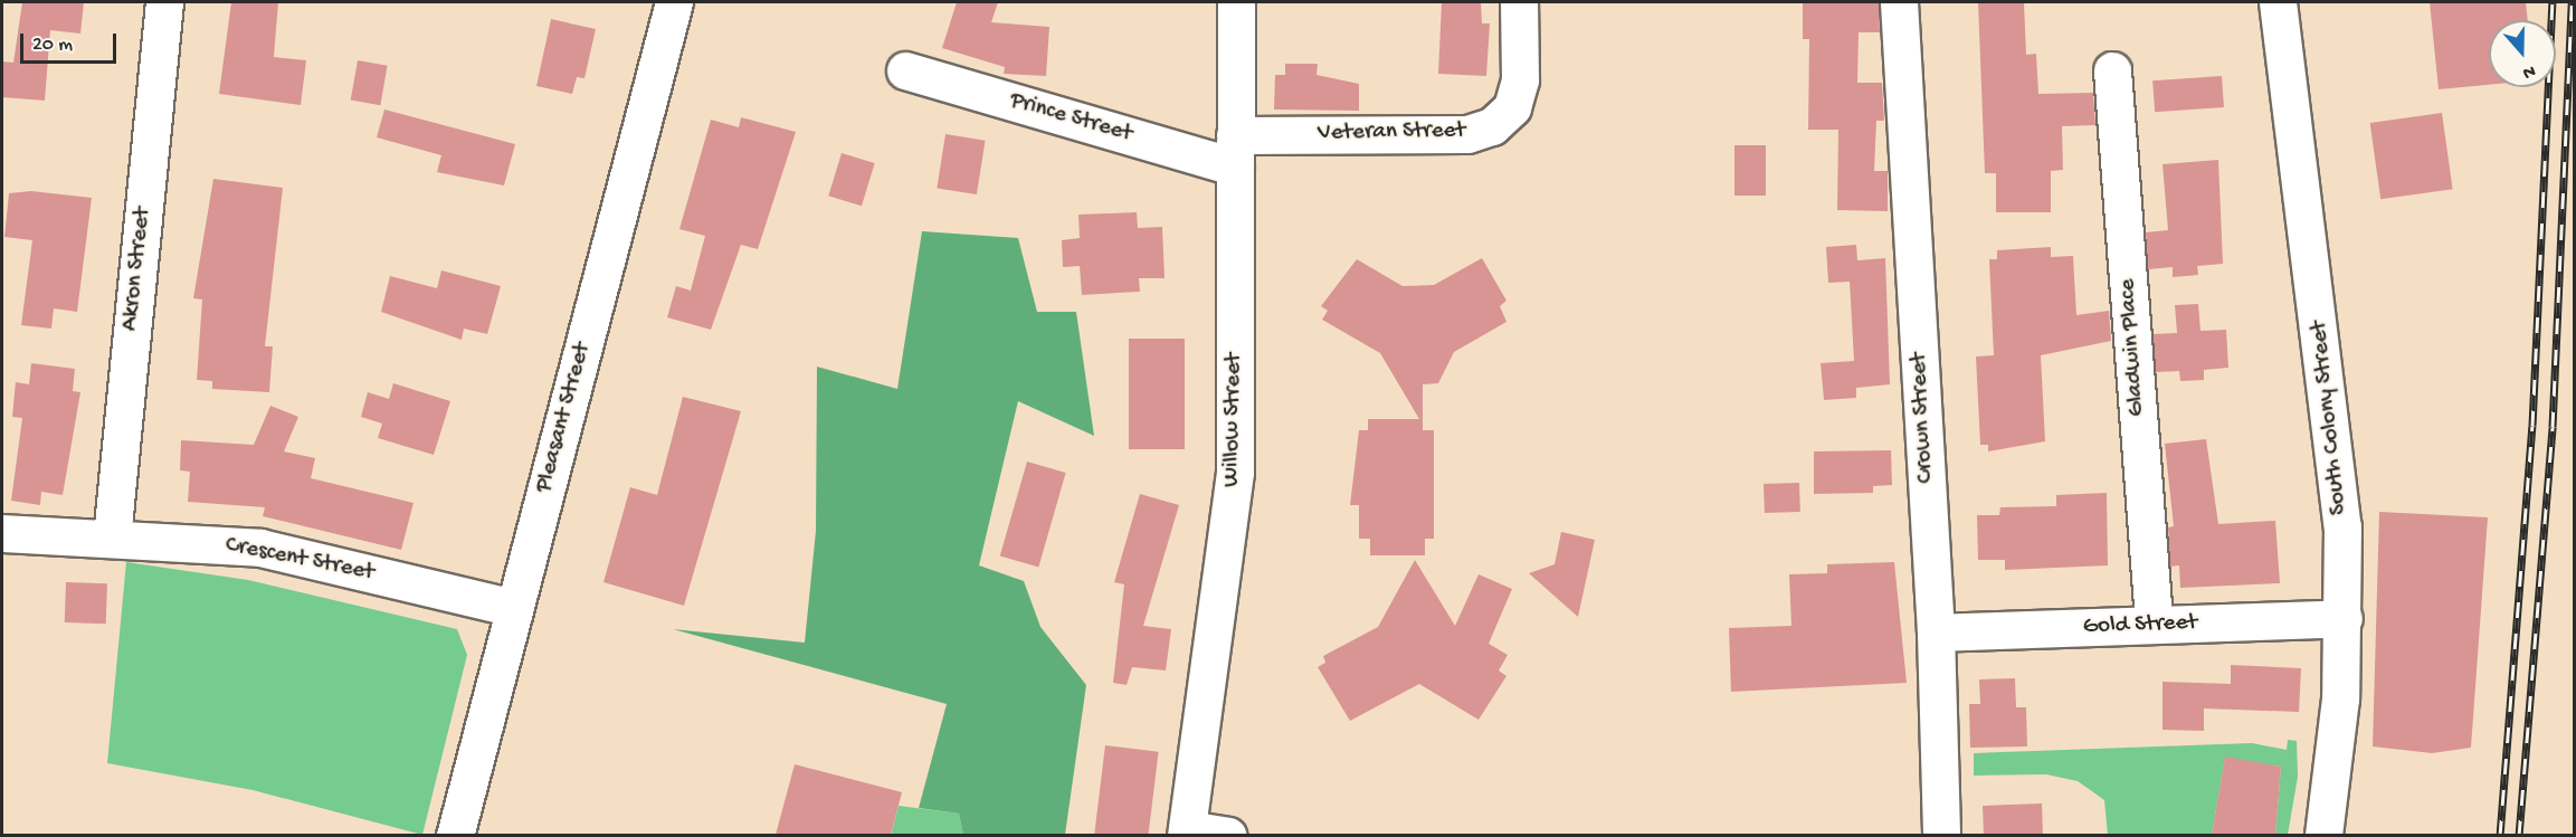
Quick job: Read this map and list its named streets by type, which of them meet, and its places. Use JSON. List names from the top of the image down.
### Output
{
  "streets": {
    "street": [
      "Prince Street",
      "Veteran Street",
      "Akron Street",
      "Gladwin Place",
      "Pleasant Street",
      "Crown Street",
      "South Colony Street",
      "Willow Street",
      "Crescent Street",
      "Gold Street"
    ]
  },
  "crossings": [
    ["Prince Street", "Veteran Street"],
    ["Prince Street", "Willow Street"],
    ["Veteran Street", "Willow Street"],
    ["Akron Street", "Crescent Street"],
    ["Gladwin Place", "Gold Street"],
    ["Pleasant Street", "Crescent Street"],
    ["Crown Street", "Gold Street"],
    ["South Colony Street", "Gold Street"]
  ],
  "scale_bar": "20 m",
  "north": "bottom"
}
